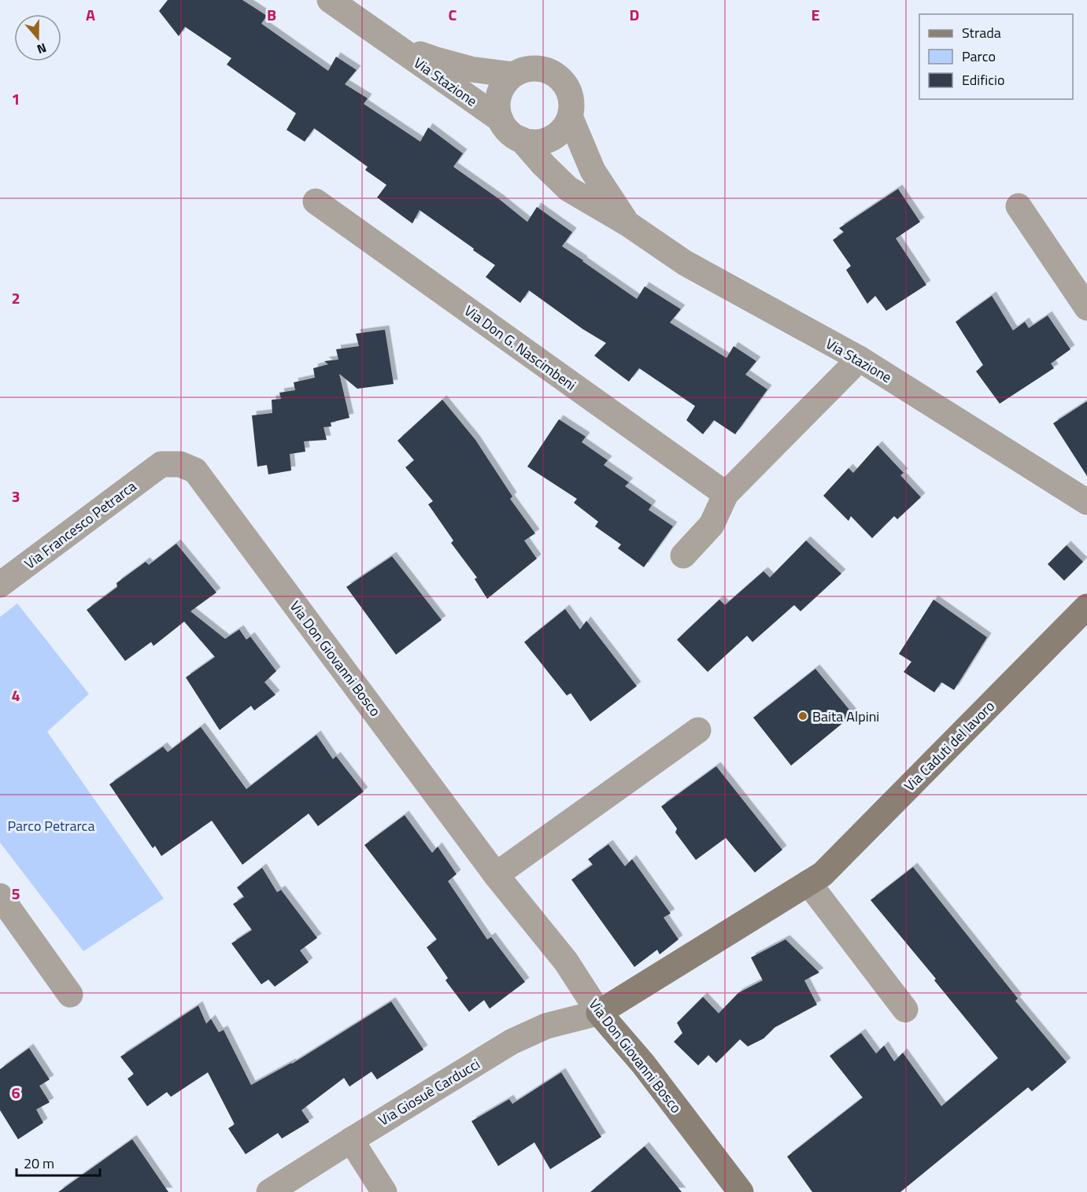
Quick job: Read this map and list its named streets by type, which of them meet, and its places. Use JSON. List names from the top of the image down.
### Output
{
  "streets": {
    "main road": ["Via Don Giovanni Bosco", "Via Caduti del lavoro"],
    "street": [
      "Via Stazione",
      "Via Don G. Nascimbeni",
      "Via Francesco Petrarca",
      "Via Giosuè Carducci"
    ]
  },
  "crossings": [
    ["Via Francesco Petrarca", "Via Don Giovanni Bosco"],
    ["Via Don Giovanni Bosco", "Via Caduti del lavoro"],
    ["Via Don Giovanni Bosco", "Via Giosuè Carducci"],
    ["Via Caduti del lavoro", "Via Giosuè Carducci"]
  ],
  "parks": ["Parco Petrarca"],
  "places": ["Baita Alpini"],
  "legend": ["Strada", "Parco", "Edificio"],
  "scale_bar": "20 m",
  "north": "bottom",
  "grid": {
    "columns": [
      "A",
      "B",
      "C",
      "D",
      "E"
    ],
    "rows": [
      "1",
      "2",
      "3",
      "4",
      "5",
      "6"
    ]
  }
}
